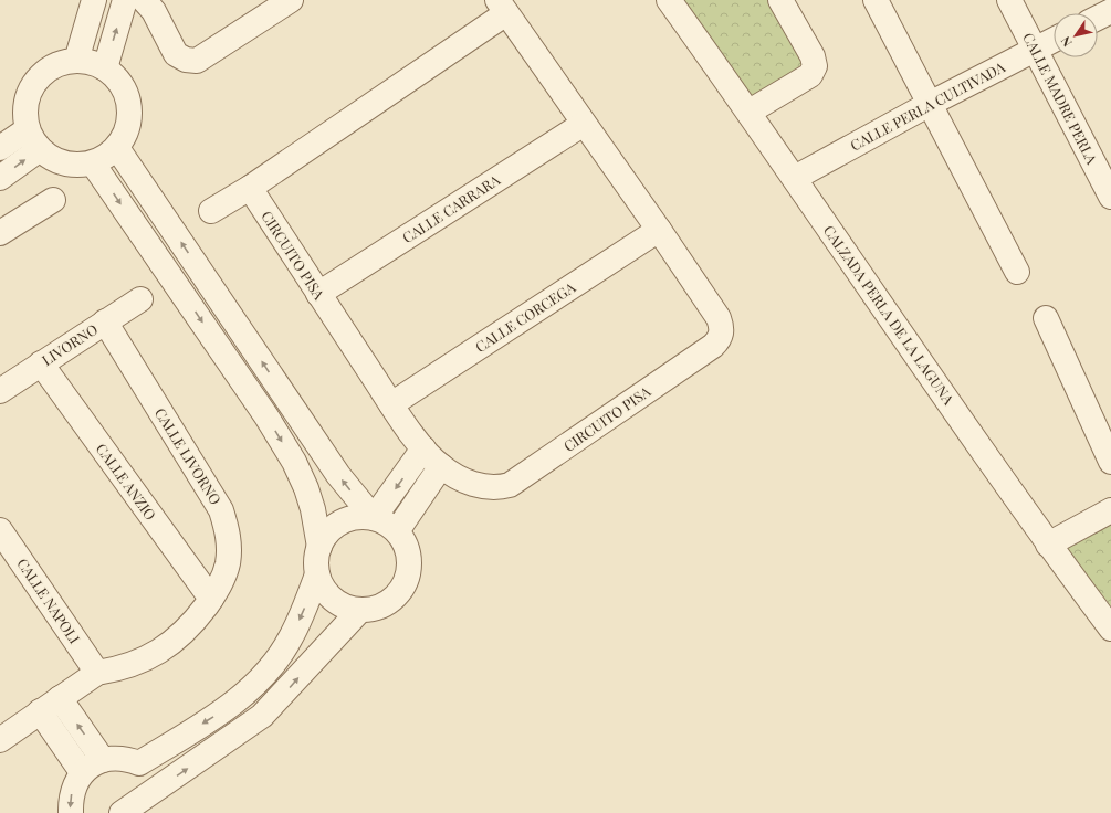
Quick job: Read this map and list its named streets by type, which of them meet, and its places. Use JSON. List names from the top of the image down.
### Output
{
  "streets": {
    "street": [
      "CALLE MADRE PERLA",
      "CALLE PERLA CULTIVADA",
      "CALLE CARRARA",
      "CIRCUITO PISA",
      "CALZADA PERLA DE LA LAGUNA",
      "CALLE CORCEGA",
      "LIVORNO",
      "CALLE LIVORNO",
      "CALLE ANZIO",
      "CALLE NAPOLI"
    ]
  },
  "crossings": [
    ["CALLE MADRE PERLA", "CALLE PERLA CULTIVADA"],
    ["CALLE PERLA CULTIVADA", "CALZADA PERLA DE LA LAGUNA"],
    ["CALLE CARRARA", "CIRCUITO PISA"],
    ["CIRCUITO PISA", "CALLE CORCEGA"],
    ["LIVORNO", "CALLE LIVORNO"],
    ["LIVORNO", "CALLE ANZIO"],
    ["CALLE LIVORNO", "CALLE ANZIO"],
    ["CALLE LIVORNO", "CALLE NAPOLI"]
  ],
  "north": "bottom left"
}
